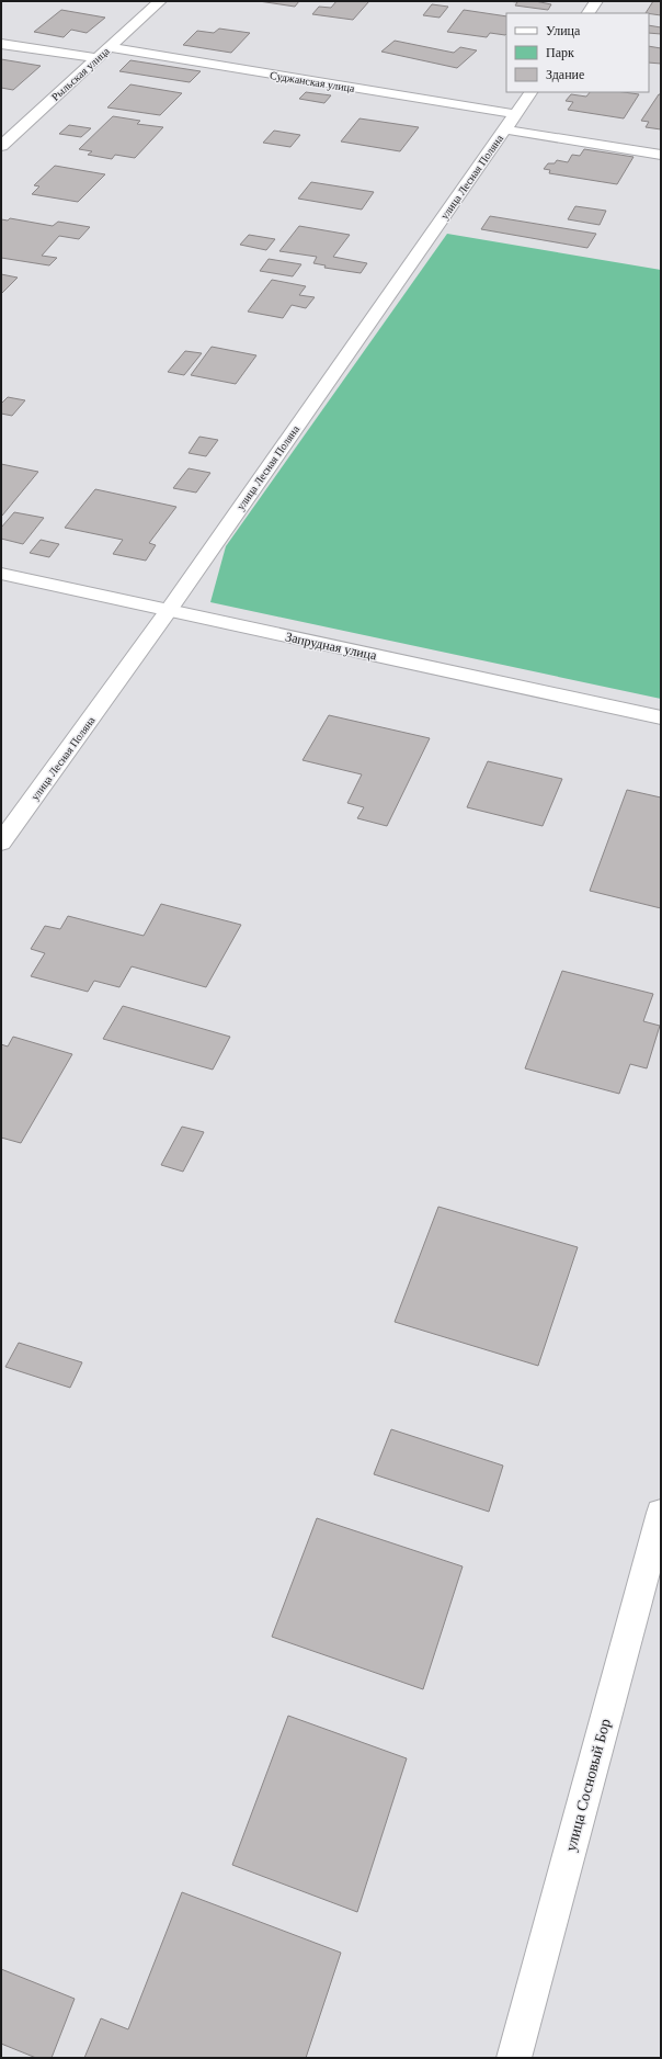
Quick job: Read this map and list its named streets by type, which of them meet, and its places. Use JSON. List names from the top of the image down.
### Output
{
  "streets": {
    "street": [
      "Рыльская улица",
      "Суджанская улица",
      "улица Лесная Поляна",
      "Запрудная улица",
      "улица Сосновый Бор"
    ]
  },
  "crossings": [
    ["Рыльская улица", "Суджанская улица"],
    ["Суджанская улица", "улица Лесная Поляна"],
    ["улица Лесная Поляна", "Запрудная улица"]
  ],
  "legend": ["Улица", "Парк", "Здание"]
}
